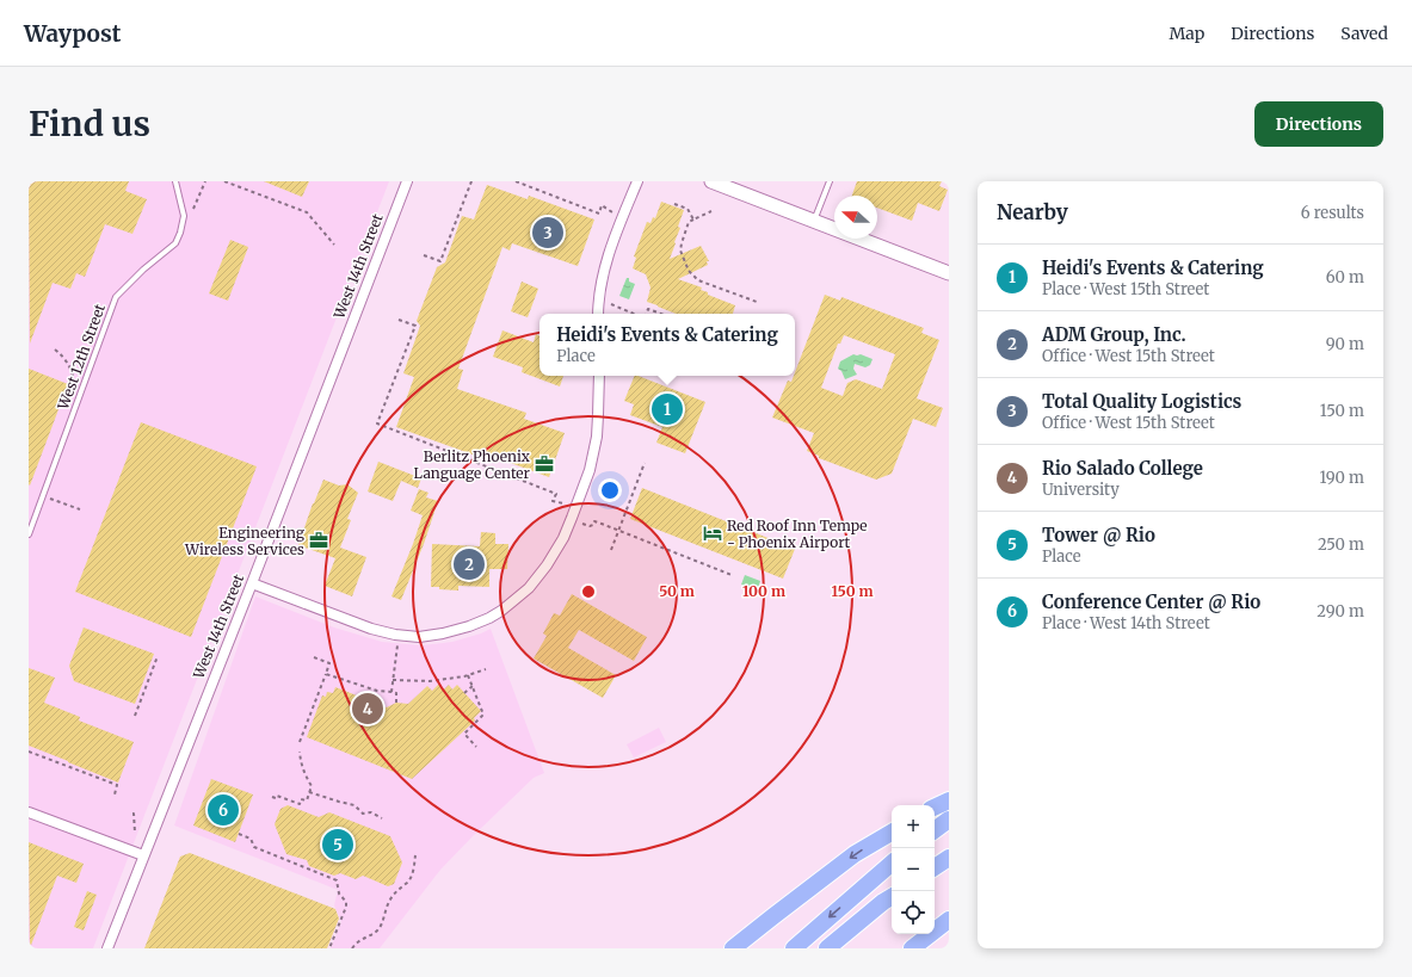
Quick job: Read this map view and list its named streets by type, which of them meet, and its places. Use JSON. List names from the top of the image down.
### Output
{
  "streets": {
    "street": ["West 14th Street"],
    "lane": ["West 12th Street"]
  },
  "places": {
    "office": ["Berlitz Phoenix Language Center", "Engineering Wireless Services"],
    "hotel": ["Red Roof Inn Tempe - Phoenix Airport"]
  },
  "north": "left",
  "page": {
    "header": "Waypost",
    "nav": ["Map", "Directions", "Saved"],
    "buttons": "Directions",
    "title": "Find us",
    "heading": ["Nearby", "6 results"],
    "pins": [
      "3",
      "1",
      "2",
      "4",
      "6",
      "5"
    ],
    "list": [
      {
        "mark": "1",
        "name": "Heidi's Events & Catering",
        "note": "Place · West 15th Street",
        "value": "60 m"
      },
      {
        "mark": "2",
        "name": "ADM Group, Inc.",
        "note": "Office · West 15th Street",
        "value": "90 m"
      },
      {
        "mark": "3",
        "name": "Total Quality Logistics",
        "note": "Office · West 15th Street",
        "value": "150 m"
      },
      {
        "mark": "4",
        "name": "Rio Salado College",
        "note": "University",
        "value": "190 m"
      },
      {
        "mark": "5",
        "name": "Tower @ Rio",
        "note": "Place",
        "value": "250 m"
      },
      {
        "mark": "6",
        "name": "Conference Center @ Rio",
        "note": "Place · West 14th Street",
        "value": "290 m"
      }
    ],
    "popup": ["Heidi's Events & Catering", "Place"],
    "map_buttons": ["+", "−"]
  },
  "rings": ["50 m", "100 m", "150 m"]
}
